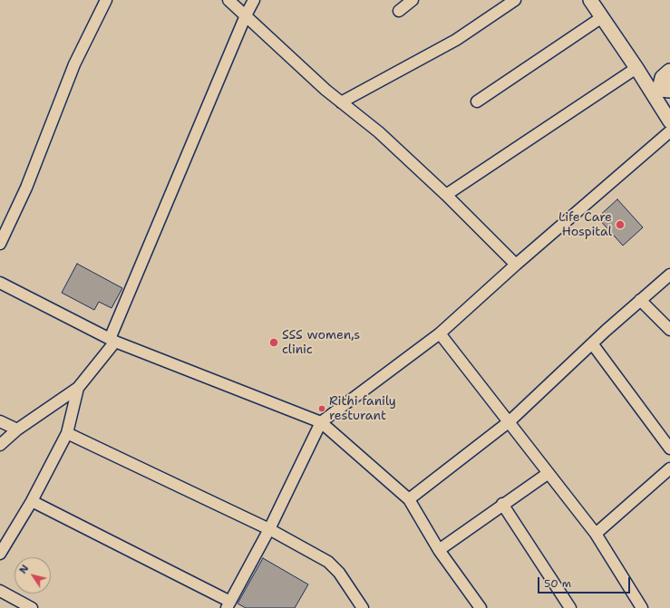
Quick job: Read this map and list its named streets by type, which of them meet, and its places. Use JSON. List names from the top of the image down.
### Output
{
  "places": ["Life Care Hospital", "SSS women,s clinic", "Rithi fanily resturant"],
  "scale_bar": "50 m",
  "north": "top left"
}
